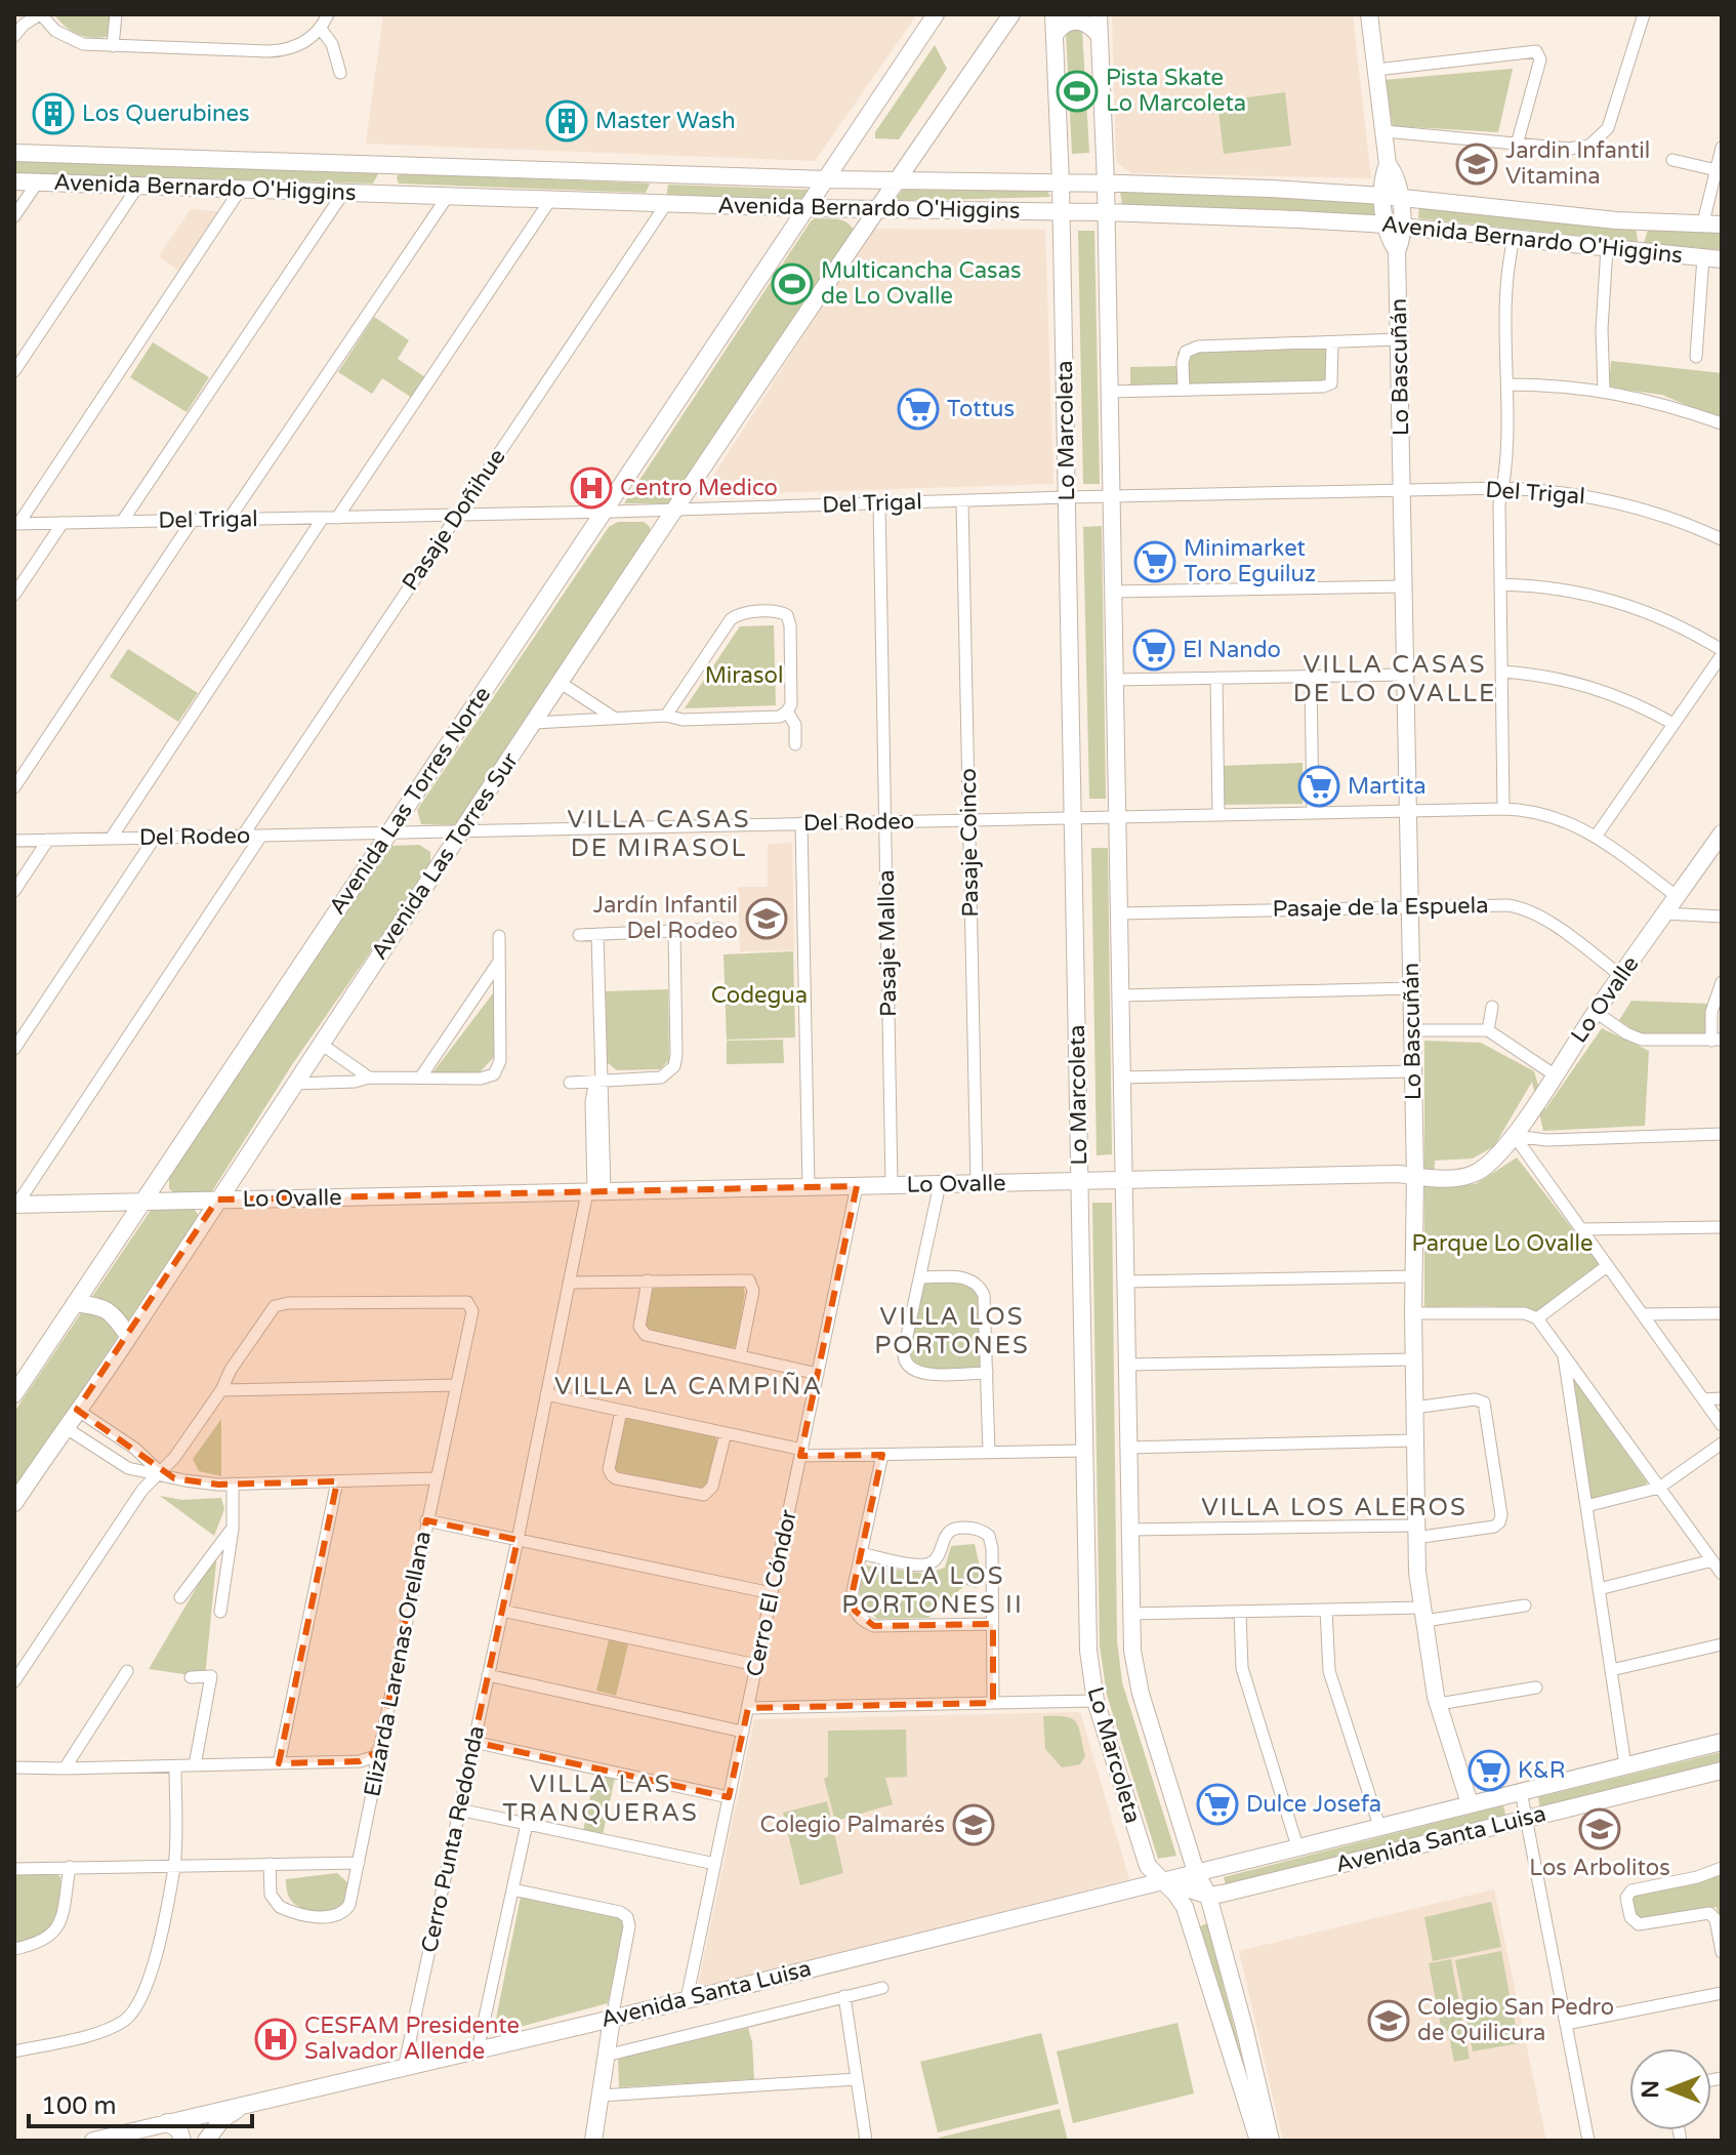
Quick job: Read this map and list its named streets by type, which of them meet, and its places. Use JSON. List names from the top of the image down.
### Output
{
  "streets": {
    "main road": [
      "Avenida Bernardo O'Higgins",
      "Lo Bascuñán",
      "Lo Marcoleta",
      "Avenida Las Torres Norte",
      "Avenida Las Torres Sur",
      "Lo Ovalle",
      "Avenida Santa Luisa"
    ],
    "street": [
      "Del Trigal",
      "Pasaje Doñihue",
      "Del Rodeo",
      "Pasaje Coinco",
      "Pasaje de la Espuela",
      "Pasaje Malloa",
      "Cerro El Cóndor",
      "Elizarda Larenas Orellana",
      "Cerro Punta Redonda"
    ]
  },
  "crossings": [
    ["Avenida Bernardo O'Higgins", "Lo Bascuñán"],
    ["Avenida Bernardo O'Higgins", "Lo Marcoleta"],
    ["Avenida Bernardo O'Higgins", "Pasaje Doñihue"],
    ["Avenida Bernardo O'Higgins", "Avenida Las Torres Norte"],
    ["Avenida Bernardo O'Higgins", "Avenida Las Torres Sur"],
    ["Lo Bascuñán", "Del Trigal"],
    ["Lo Bascuñán", "Del Rodeo"],
    ["Lo Bascuñán", "Pasaje de la Espuela"],
    ["Lo Bascuñán", "Lo Ovalle"],
    ["Lo Bascuñán", "Avenida Santa Luisa"],
    ["Lo Marcoleta", "Del Trigal"],
    ["Lo Marcoleta", "Del Rodeo"],
    ["Lo Marcoleta", "Pasaje de la Espuela"],
    ["Lo Marcoleta", "Lo Ovalle"],
    ["Lo Marcoleta", "Avenida Santa Luisa"],
    ["Del Trigal", "Pasaje Doñihue"],
    ["Del Trigal", "Avenida Las Torres Norte"],
    ["Del Trigal", "Pasaje Coinco"],
    ["Del Trigal", "Avenida Las Torres Sur"],
    ["Del Trigal", "Pasaje Malloa"],
    ["Pasaje Doñihue", "Del Rodeo"],
    ["Avenida Las Torres Norte", "Del Rodeo"],
    ["Avenida Las Torres Norte", "Lo Ovalle"],
    ["Del Rodeo", "Pasaje Coinco"],
    ["Del Rodeo", "Avenida Las Torres Sur"],
    ["Del Rodeo", "Pasaje Malloa"],
    ["Del Rodeo", "Lo Ovalle"],
    ["Pasaje Coinco", "Lo Ovalle"],
    ["Avenida Las Torres Sur", "Lo Ovalle"],
    ["Pasaje de la Espuela", "Lo Ovalle"],
    ["Pasaje Malloa", "Lo Ovalle"],
    ["Lo Ovalle", "Cerro El Cóndor"],
    ["Lo Ovalle", "Cerro Punta Redonda"],
    ["Cerro El Cóndor", "Avenida Santa Luisa"],
    ["Cerro Punta Redonda", "Avenida Santa Luisa"]
  ],
  "districts": [
    "VILLA CASAS DE LO OVALLE",
    "VILLA CASAS DE MIRASOL",
    "VILLA LOS PORTONES",
    "VILLA LA CAMPIÑA",
    "VILLA LOS ALEROS",
    "VILLA LOS PORTONES II",
    "VILLA LAS TRANQUERAS"
  ],
  "parks": ["Mirasol", "Codegua", "Parque Lo Ovalle"],
  "places": {
    "sports": ["Pista Skate Lo Marcoleta", "Multicancha Casas de Lo Ovalle"],
    "building": ["Los Querubines", "Master Wash"],
    "school or university": [
      "Jardin Infantil Vitamina",
      "Jardín Infantil Del Rodeo",
      "Colegio Palmarés",
      "Los Arbolitos",
      "Colegio San Pedro de Quilicura"
    ],
    "supermarket": [
      "Tottus",
      "Minimarket Toro Eguiluz",
      "El Nando",
      "Martita",
      "K&R",
      "Dulce Josefa"
    ],
    "hospital": ["Centro Medico", "CESFAM Presidente Salvador Allende"]
  },
  "scale_bar": "100 m",
  "north": "left"
}
